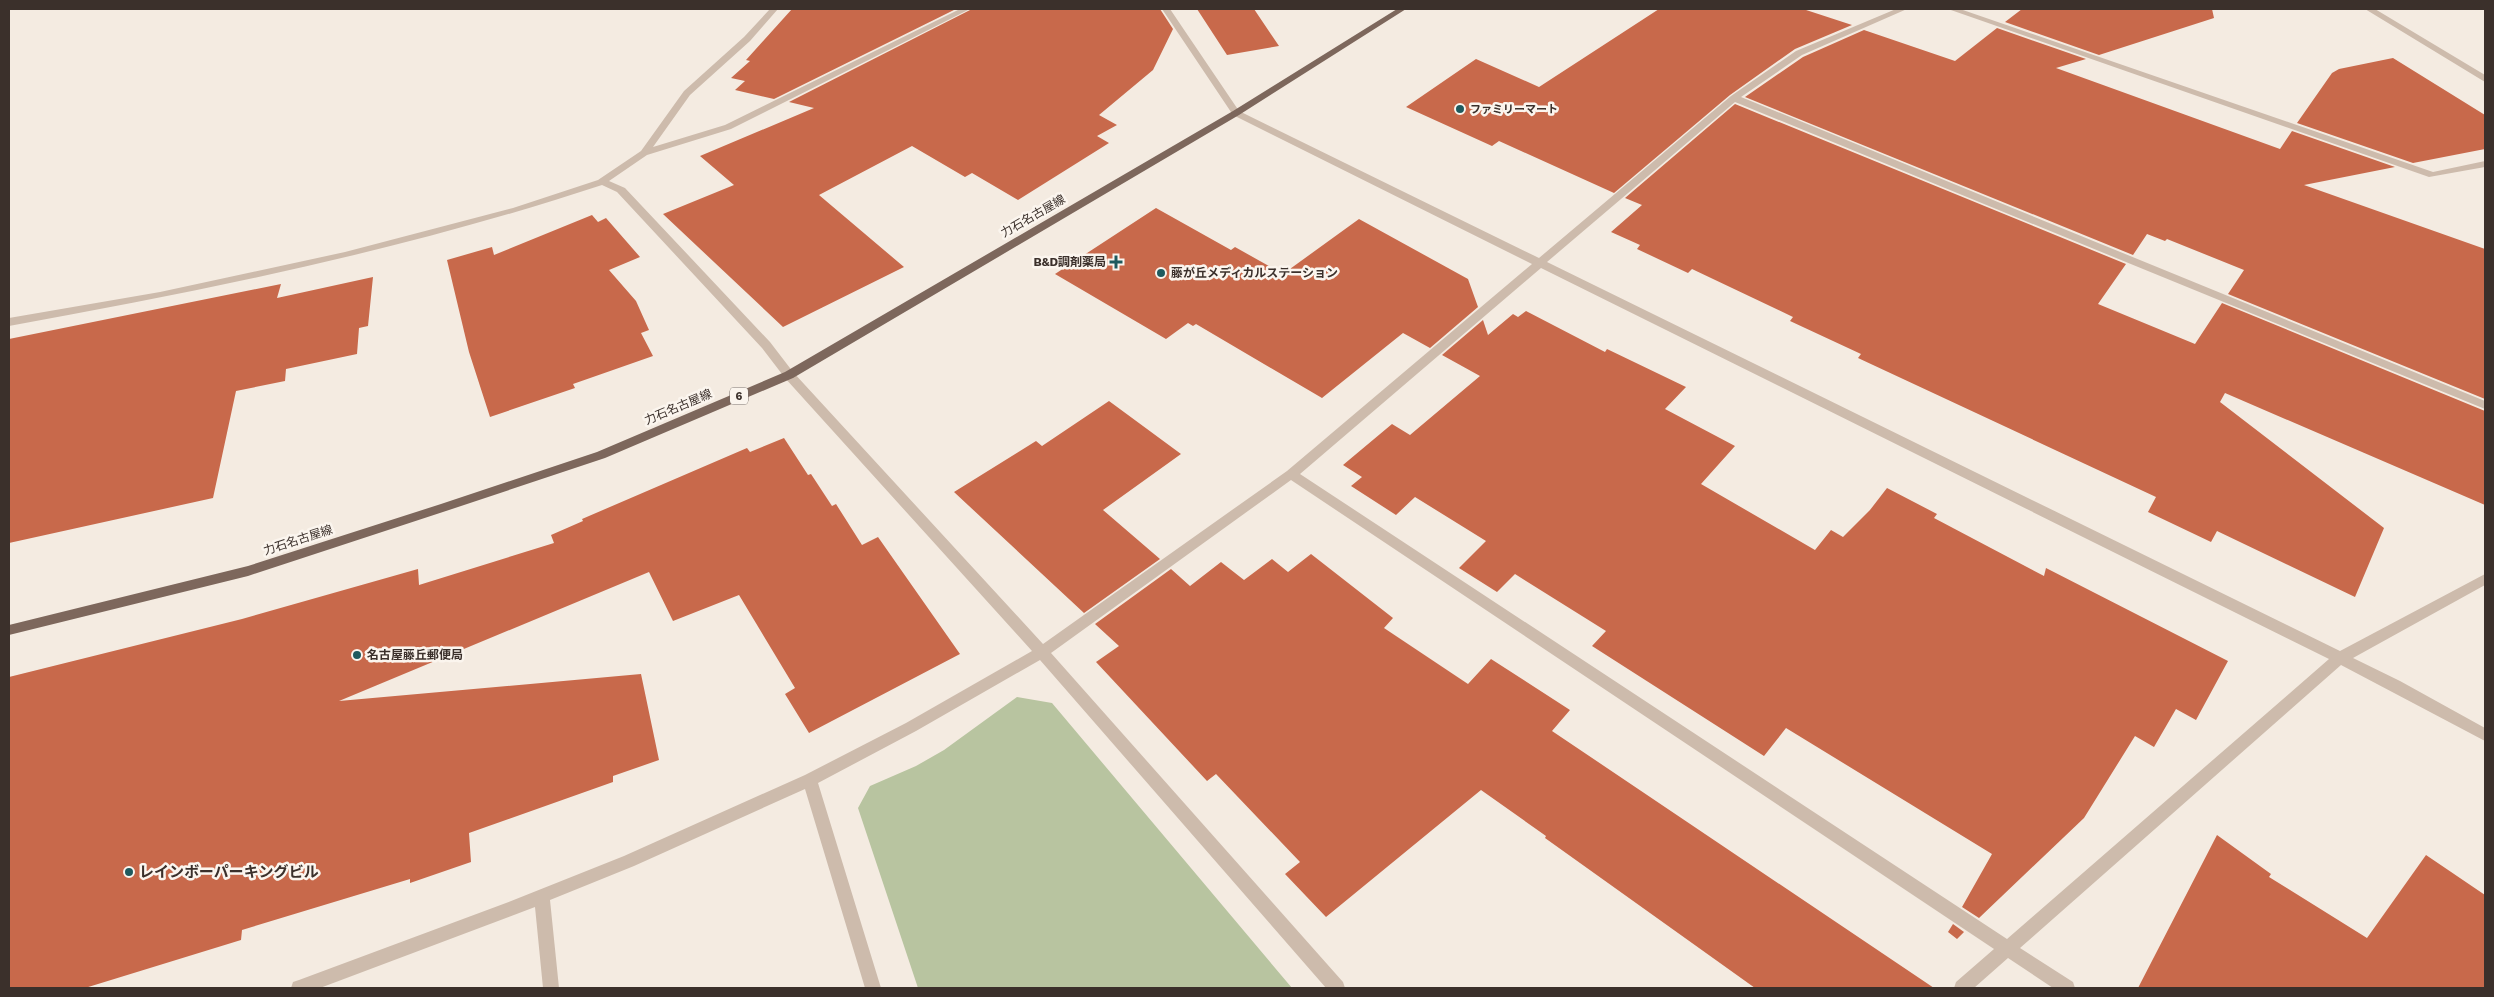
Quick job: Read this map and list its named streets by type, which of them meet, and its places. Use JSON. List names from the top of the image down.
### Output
{
  "streets": {
    "main road": ["力石名古屋線", "6"]
  },
  "places": {
    "other": [
      "ファミリーマート",
      "藤が丘メディカルステーション",
      "名古屋藤丘郵便局",
      "レインボーパーキングビル"
    ],
    "health": ["B&D調剤薬局"]
  }
}
